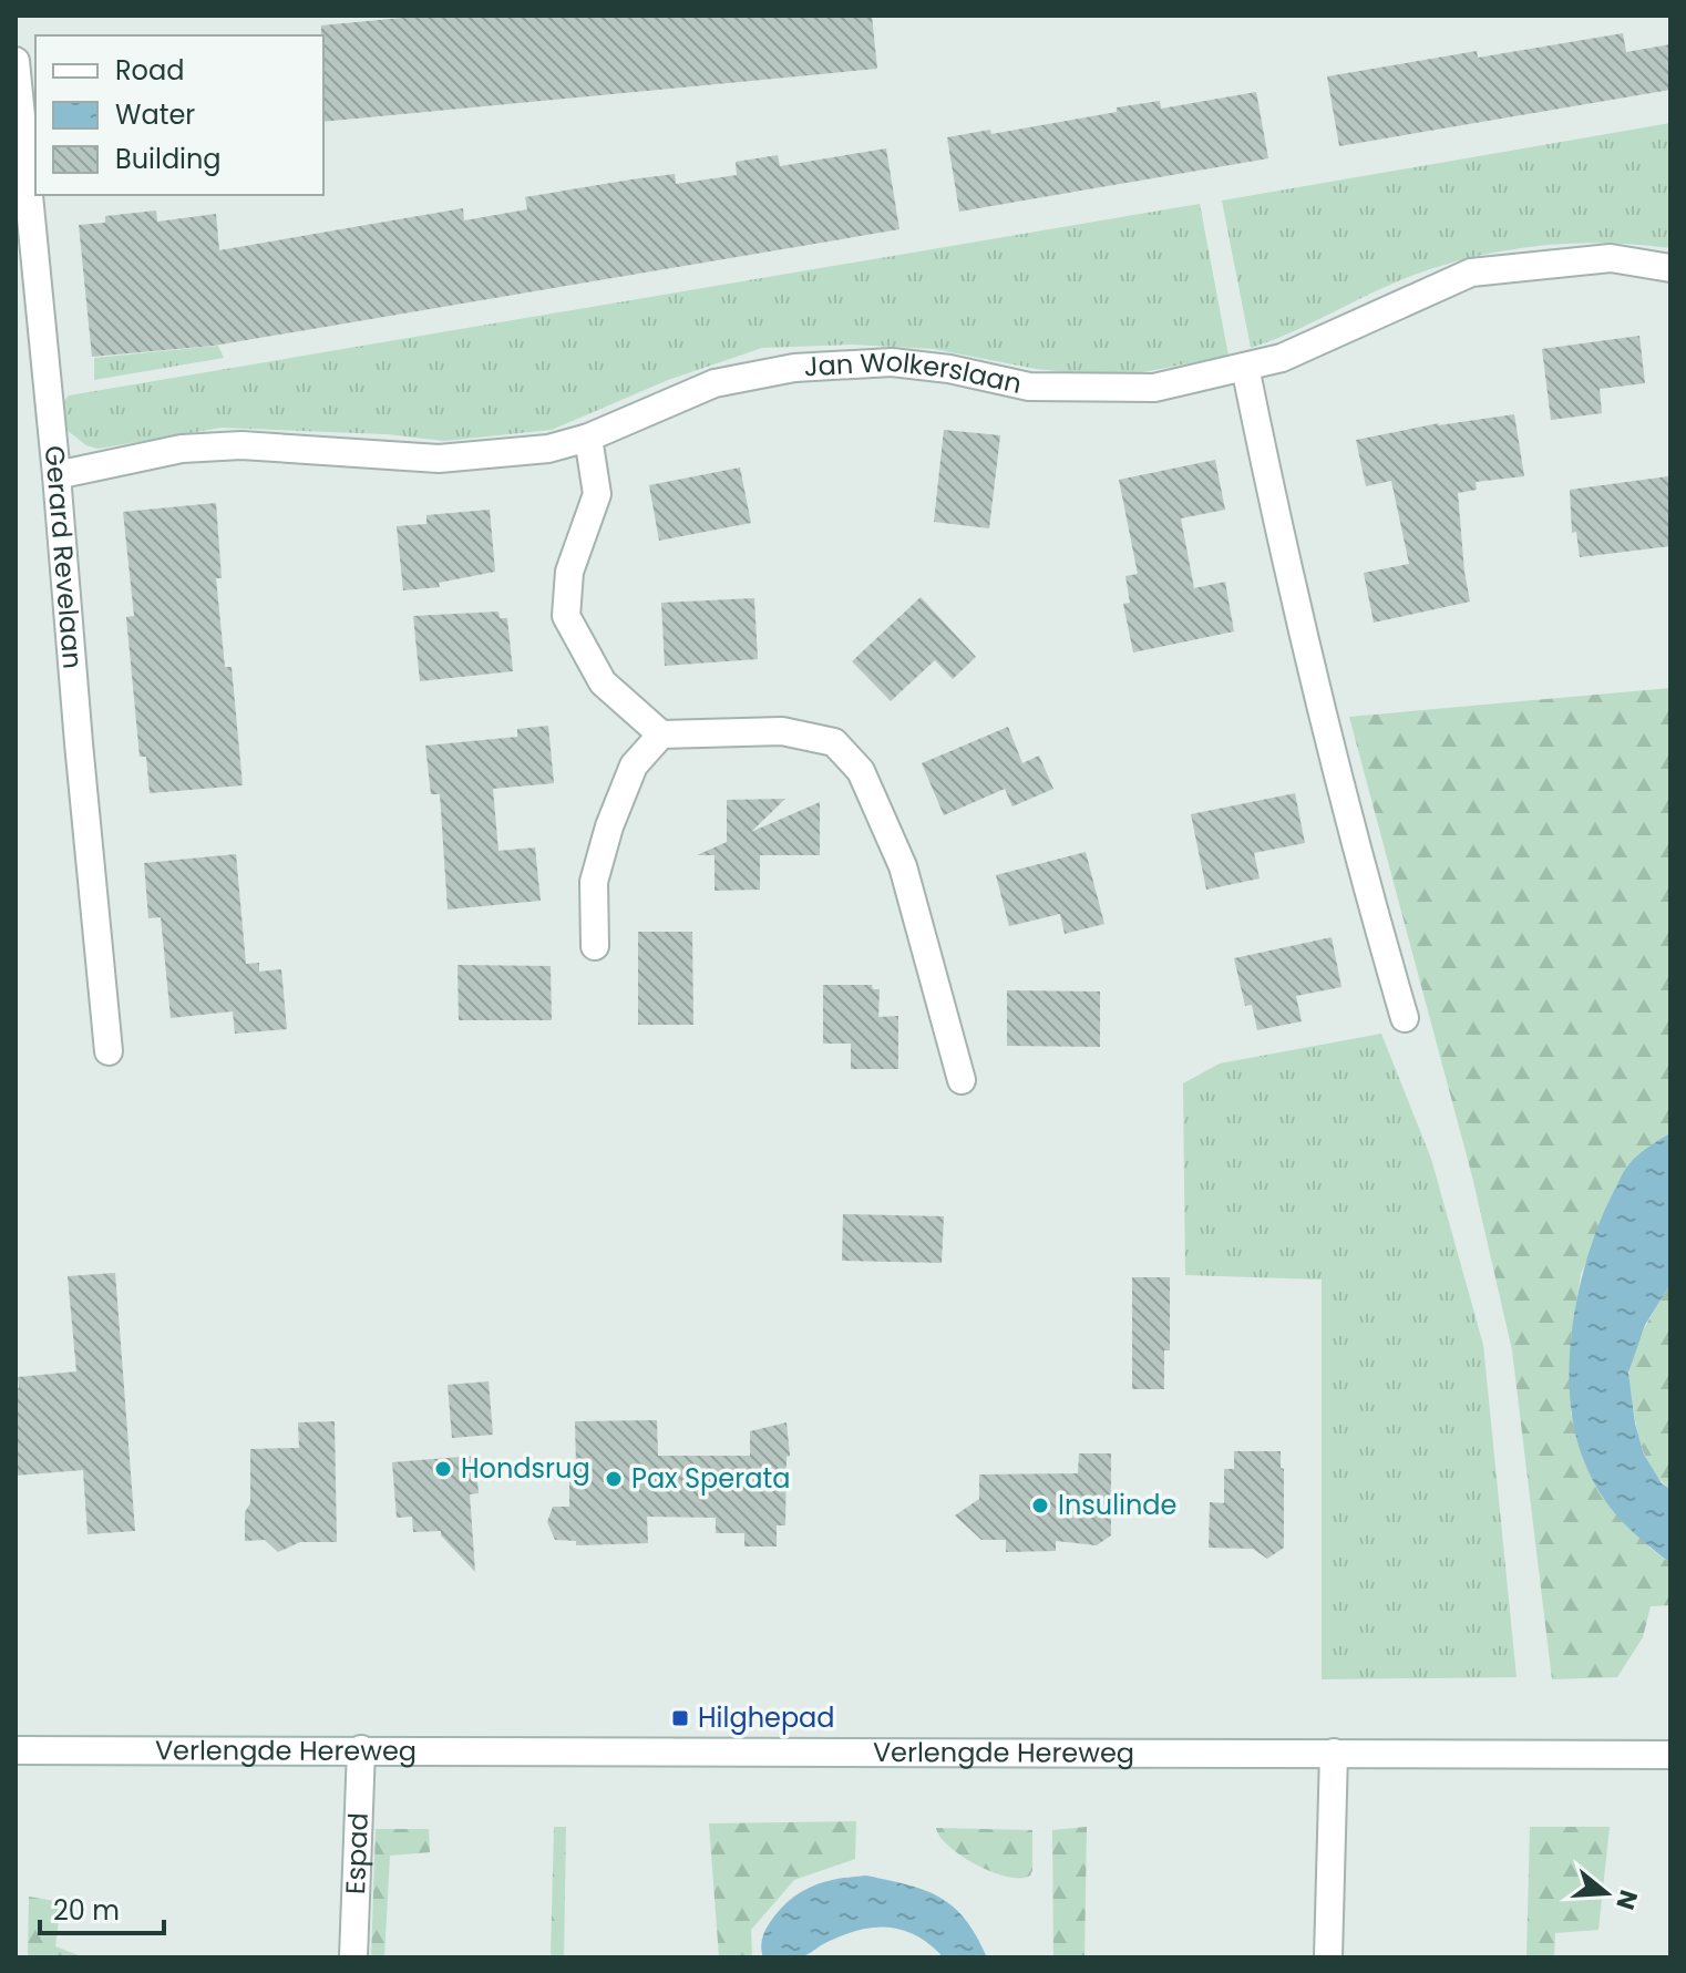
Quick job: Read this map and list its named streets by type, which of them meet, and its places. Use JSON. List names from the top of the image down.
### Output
{
  "streets": {
    "street": [
      "Jan Wolkerslaan",
      "Gerard Revelaan",
      "Verlengde Hereweg",
      "Espad"
    ]
  },
  "crossings": [
    ["Jan Wolkerslaan", "Gerard Revelaan"],
    ["Verlengde Hereweg", "Espad"]
  ],
  "places": {
    "other": ["Hondsrug", "Pax Sperata", "Insulinde"],
    "transit": ["Hilghepad"]
  },
  "legend": ["Road", "Water", "Building"],
  "scale_bar": "20 m",
  "north": "right"
}
